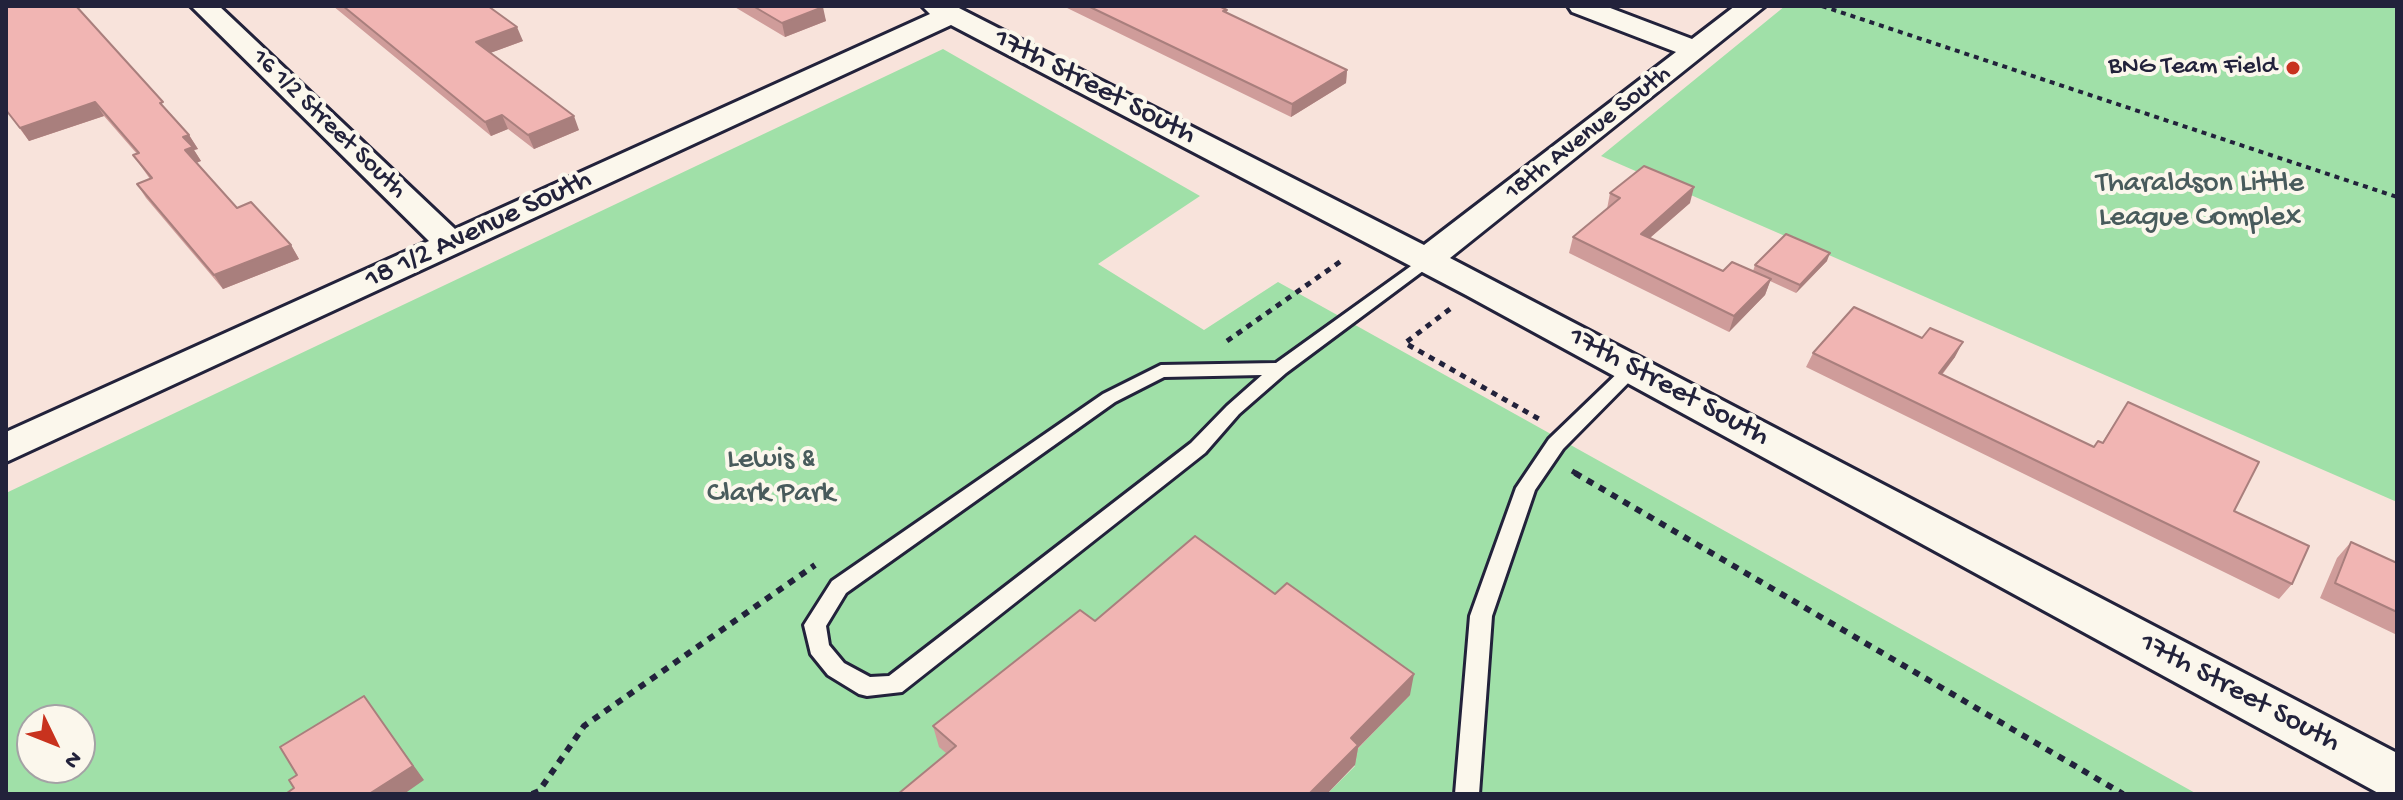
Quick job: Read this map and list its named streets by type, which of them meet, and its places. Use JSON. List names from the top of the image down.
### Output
{
  "streets": {
    "street": [
      "17th Street South",
      "16 1/2 Street South",
      "18th Avenue South",
      "18 1/2 Avenue South"
    ]
  },
  "crossings": [
    ["17th Street South", "18th Avenue South"],
    ["17th Street South", "18 1/2 Avenue South"],
    ["16 1/2 Street South", "18 1/2 Avenue South"]
  ],
  "parks": ["Tharaldson Little League Complex", "Lewis & Clark Park"],
  "places": ["BNG Team Field"],
  "north": "bottom right"
}
